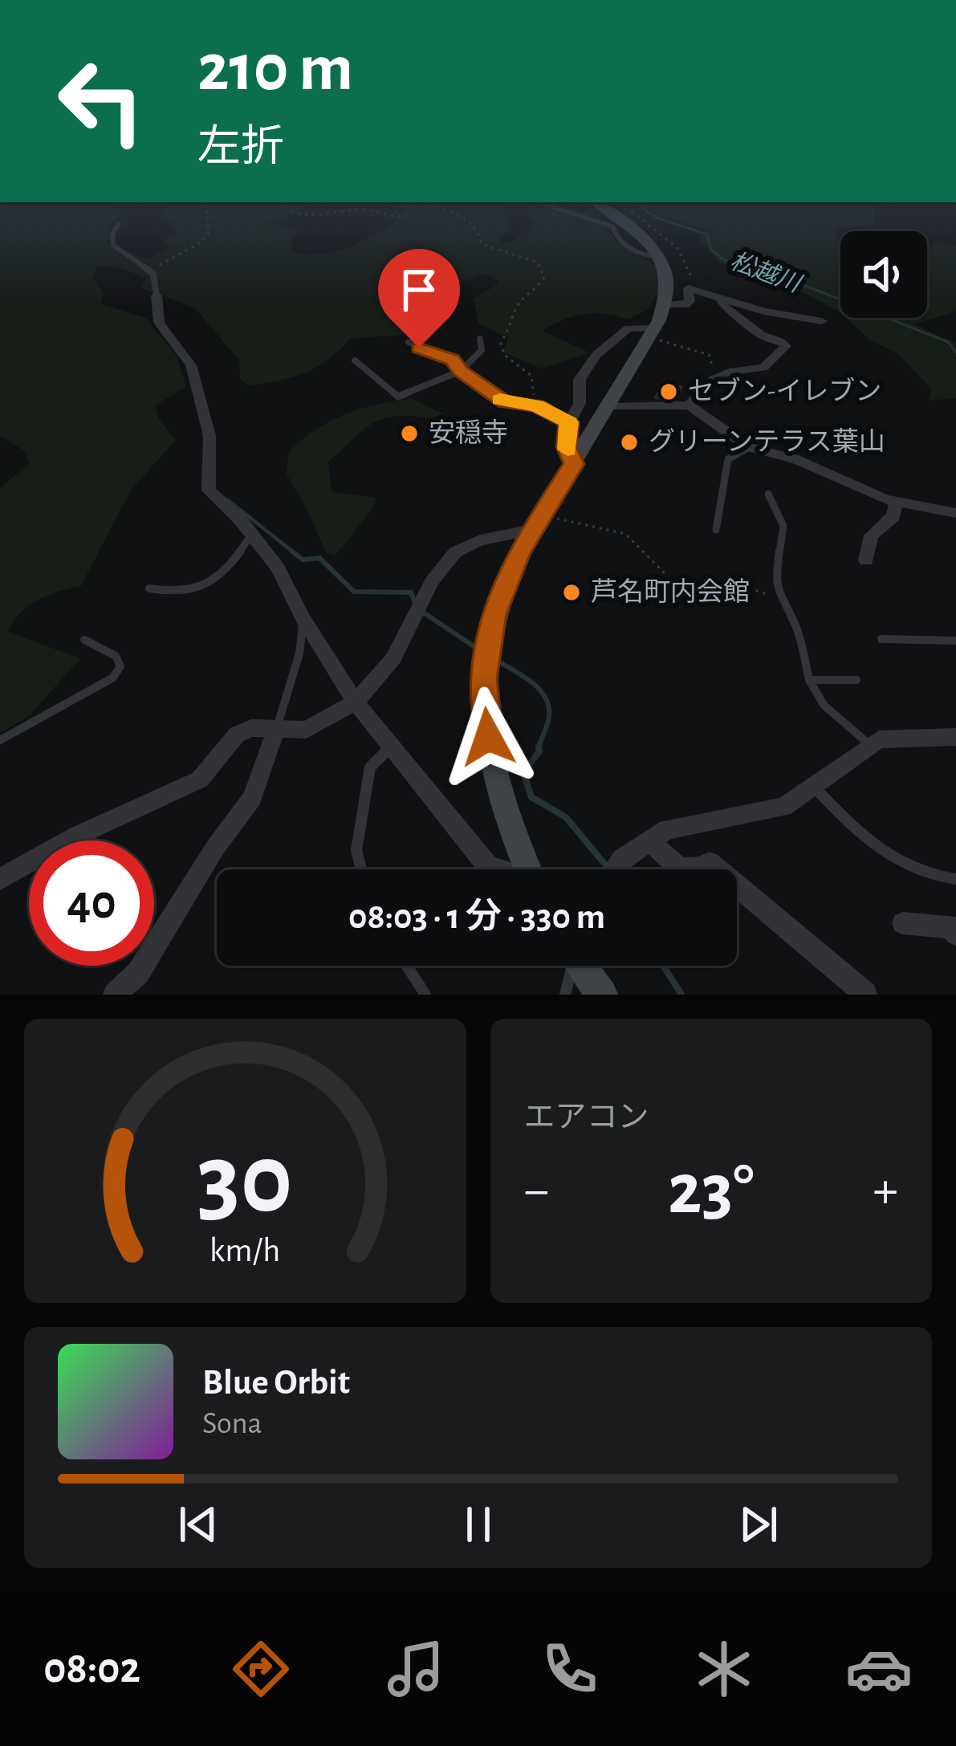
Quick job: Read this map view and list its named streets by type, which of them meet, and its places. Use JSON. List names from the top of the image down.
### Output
{
  "water": ["松越川"],
  "places": [
    "セブン-イレブン",
    "安穏寺",
    "グリーンテラス葉山",
    "芦名町内会館"
  ],
  "page": {
    "turn": ["210 m", "左折"],
    "limit": "40",
    "trip": "08:03 · 1 分 · 330 m",
    "tile": "エアコン",
    "heat": ["−", "23°", "+"],
    "song": ["Blue Orbit", "Sona"],
    "tabs": "08:02",
    "gauge": ["30", "km/h"]
  }
}
